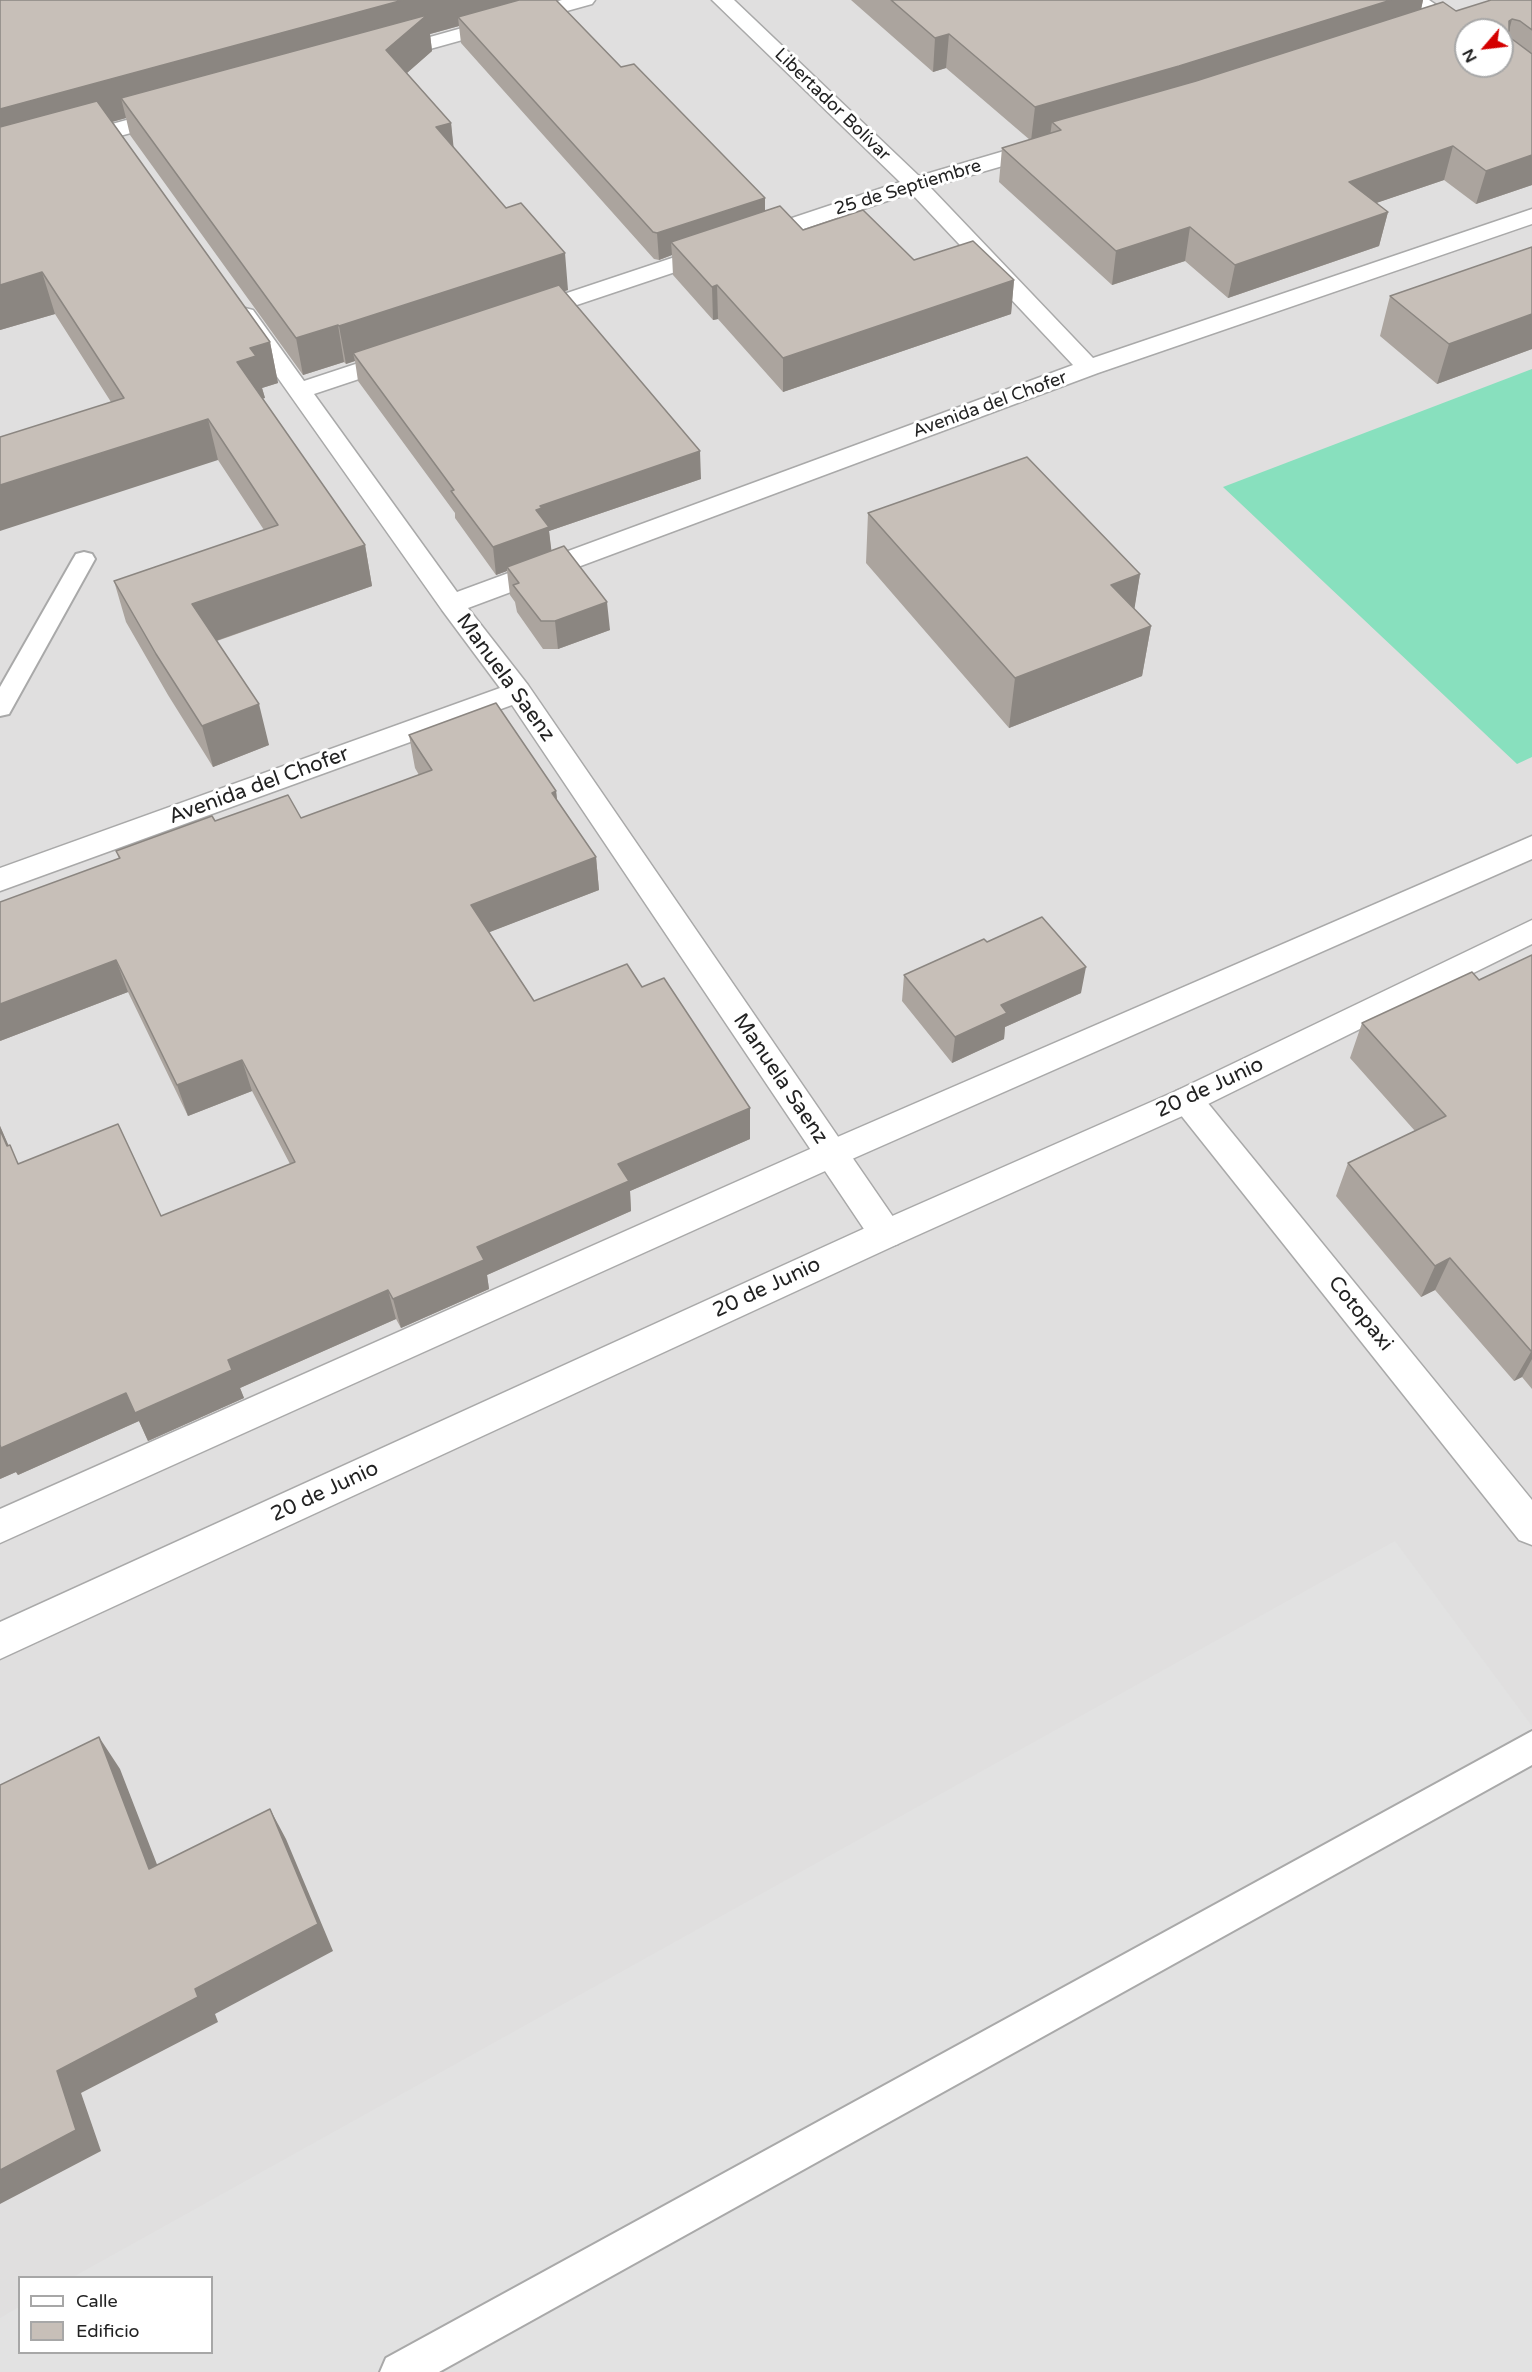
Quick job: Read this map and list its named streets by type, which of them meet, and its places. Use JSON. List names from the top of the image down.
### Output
{
  "streets": {
    "street": [
      "Libertador Bolívar",
      "25 de Septiembre",
      "Avenida del Chofer",
      "Manuela Saenz",
      "20 de Junio",
      "Cotopaxi"
    ]
  },
  "crossings": [
    ["Libertador Bolívar", "25 de Septiembre"],
    ["Libertador Bolívar", "Avenida del Chofer"],
    ["Avenida del Chofer", "Manuela Saenz"],
    ["Manuela Saenz", "20 de Junio"],
    ["20 de Junio", "Cotopaxi"]
  ],
  "legend": ["Calle", "Edificio"],
  "north": "bottom left"
}
